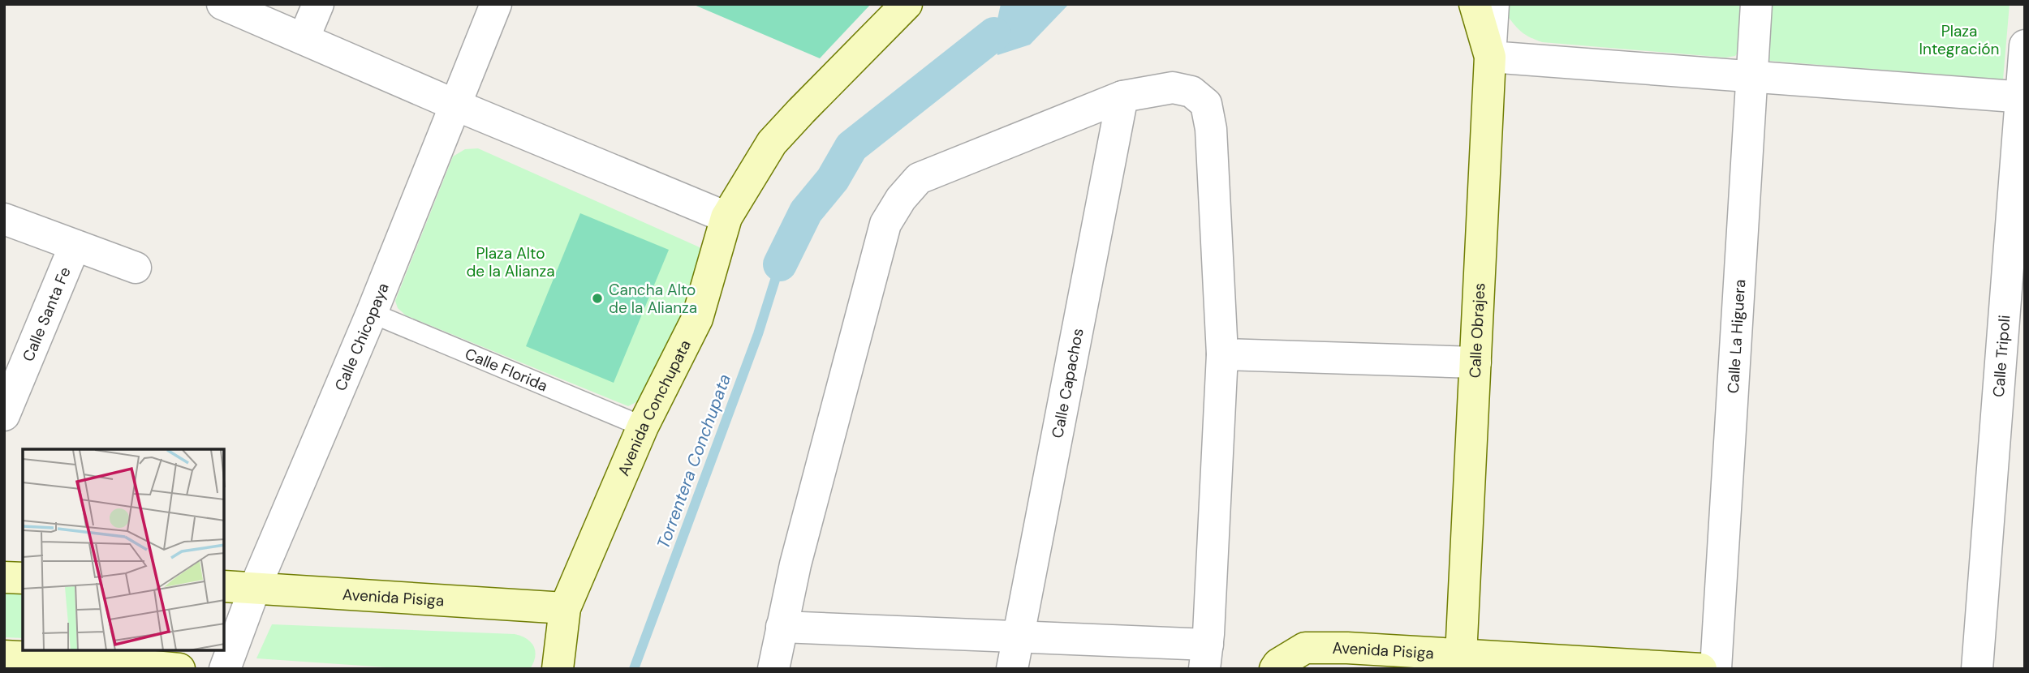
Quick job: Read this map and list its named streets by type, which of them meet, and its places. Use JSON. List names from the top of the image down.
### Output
{
  "streets": {
    "street": [
      "Calle Santa Fe",
      "Calle Obrajes",
      "Calle Chicopaya",
      "Calle La Higuera",
      "Calle Tripoli",
      "Calle Capachos",
      "Avenida Conchupata",
      "Avenida Pisiga"
    ],
    "lane": ["Calle Florida"]
  },
  "crossings": [
    ["Calle Obrajes", "Avenida Pisiga"],
    ["Calle Chicopaya", "Calle Florida"],
    ["Calle Chicopaya", "Avenida Pisiga"],
    ["Calle Florida", "Avenida Conchupata"],
    ["Avenida Conchupata", "Avenida Pisiga"]
  ],
  "water": ["Torrentera Conchupata"],
  "parks": ["Plaza Integración", "Plaza Alto de la Alianza"],
  "places": ["Cancha Alto de la Alianza"]
}
